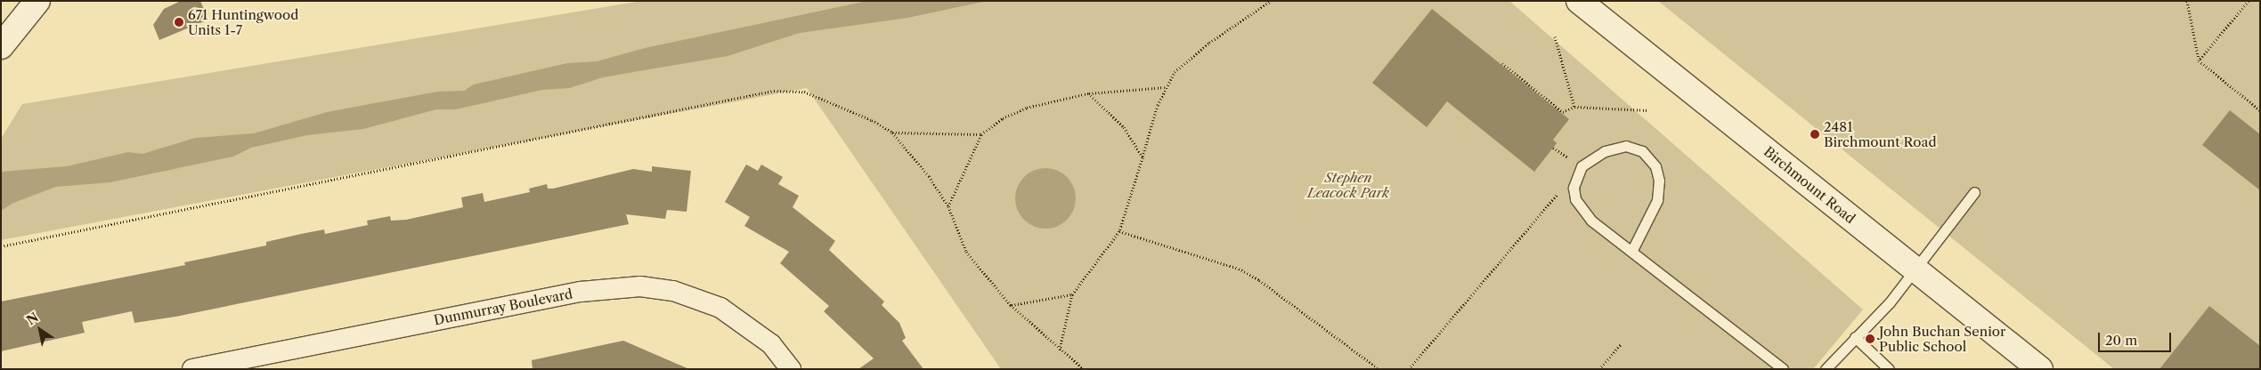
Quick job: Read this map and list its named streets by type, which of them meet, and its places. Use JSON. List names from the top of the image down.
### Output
{
  "streets": {
    "main road": ["Birchmount Road"],
    "street": ["Dunmurray Boulevard"]
  },
  "parks": ["Stephen Leacock Park"],
  "places": ["671 Huntingwood Units 1-7", "2481 Birchmount Road", "John Buchan Senior Public School"],
  "scale_bar": "20 m",
  "north": "top left"
}
